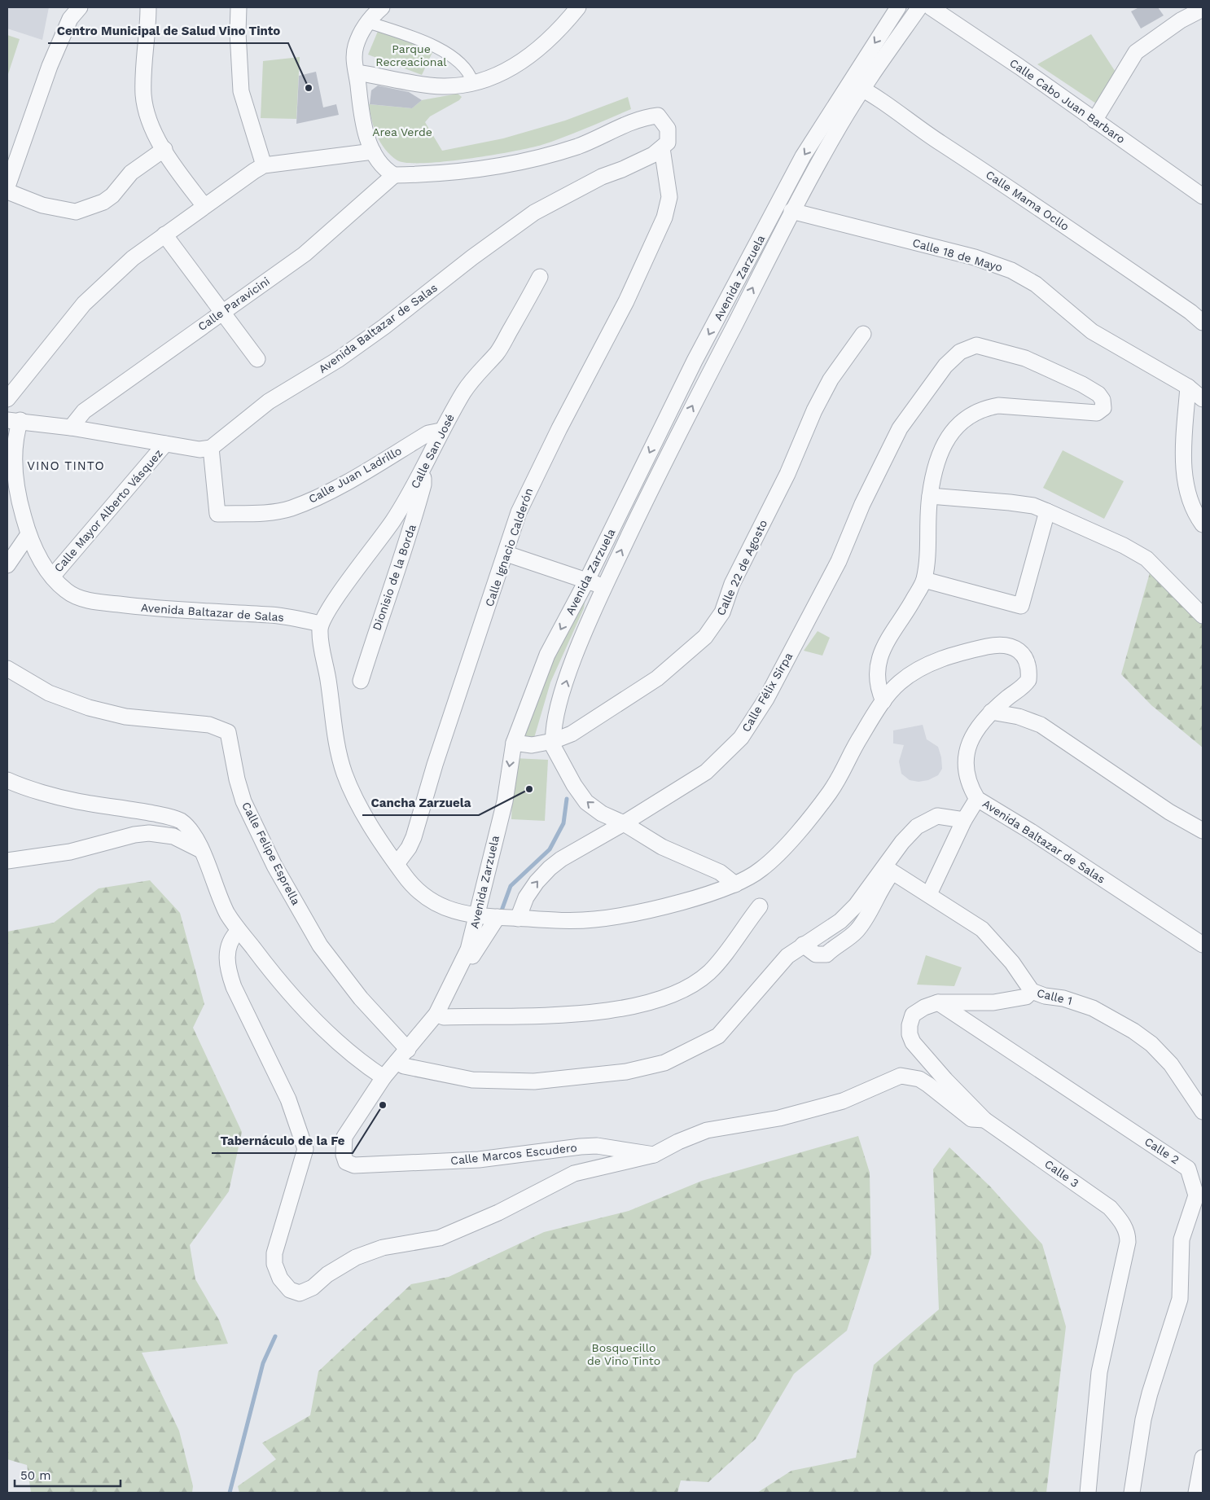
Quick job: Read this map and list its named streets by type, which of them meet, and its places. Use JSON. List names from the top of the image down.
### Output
{
  "streets": {
    "street": [
      "Calle Cabo Juan Barbaro",
      "Calle Mama Ocllo",
      "Calle 18 de Mayo",
      "Avenida Zarzuela",
      "Calle Paravicini",
      "Avenida Baltazar de Salas",
      "Calle San José",
      "Calle Juan Ladrillo",
      "Calle Mayor Alberto Vásquez",
      "Calle Ignacio Calderón",
      "Calle 22 de Agosto",
      "Dionisio de la Borda",
      "Calle Félix Sirpa",
      "Calle Felipe Esprella",
      "Calle 1",
      "Calle 2",
      "Calle Marcos Escudero",
      "Calle 3"
    ]
  },
  "crossings": [
    ["Calle Mama Ocllo", "Avenida Zarzuela"],
    ["Calle 18 de Mayo", "Avenida Zarzuela"],
    ["Avenida Zarzuela", "Avenida Baltazar de Salas"],
    ["Avenida Zarzuela", "Calle 22 de Agosto"],
    ["Avenida Zarzuela", "Calle Felipe Esprella"],
    ["Avenida Zarzuela", "Calle Marcos Escudero"],
    ["Calle Paravicini", "Avenida Baltazar de Salas"],
    ["Avenida Baltazar de Salas", "Calle San José"],
    ["Avenida Baltazar de Salas", "Calle Juan Ladrillo"],
    ["Avenida Baltazar de Salas", "Calle Mayor Alberto Vásquez"],
    ["Avenida Baltazar de Salas", "Calle Ignacio Calderón"],
    ["Avenida Baltazar de Salas", "Calle Félix Sirpa"],
    ["Calle San José", "Calle Juan Ladrillo"],
    ["Calle San José", "Dionisio de la Borda"],
    ["Calle 1", "Calle 3"],
    ["Calle 2", "Calle 3"]
  ],
  "districts": ["VINO TINTO"],
  "parks": ["Parque Recreacional", "Area Verde", "Bosquecillo de Vino Tinto"],
  "places": ["Centro Municipal de Salud Vino Tinto", "Cancha Zarzuela", "Tabernáculo de la Fe"],
  "scale_bar": "50 m"
}
